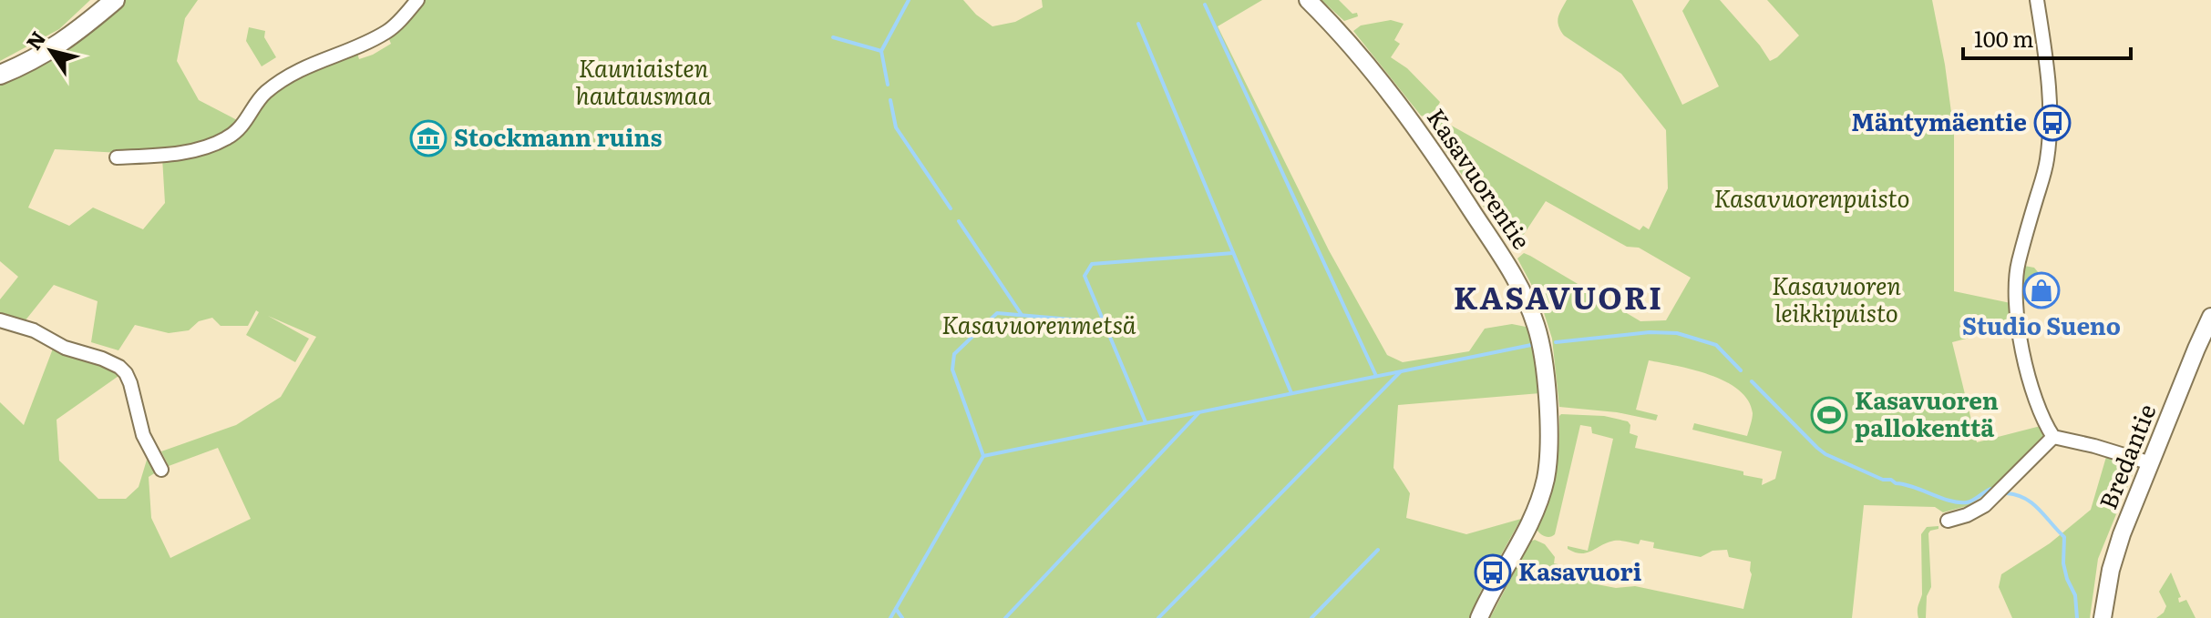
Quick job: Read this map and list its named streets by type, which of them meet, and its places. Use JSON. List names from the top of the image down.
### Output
{
  "streets": {
    "street": ["Kasavuorentie", "Bredantie"]
  },
  "districts": ["KASAVUORI"],
  "parks": [
    "Kauniaisten hautausmaa",
    "Kasavuorenpuisto",
    "Kasavuoren leikkipuisto",
    "Kasavuorenmetsä"
  ],
  "places": {
    "bus stop": ["Mäntymäentie", "Kasavuori"],
    "museum": ["Stockmann ruins"],
    "shop": ["Studio Sueno"],
    "sports": ["Kasavuoren pallokenttä"]
  },
  "scale_bar": "100 m",
  "north": "top left"
}
